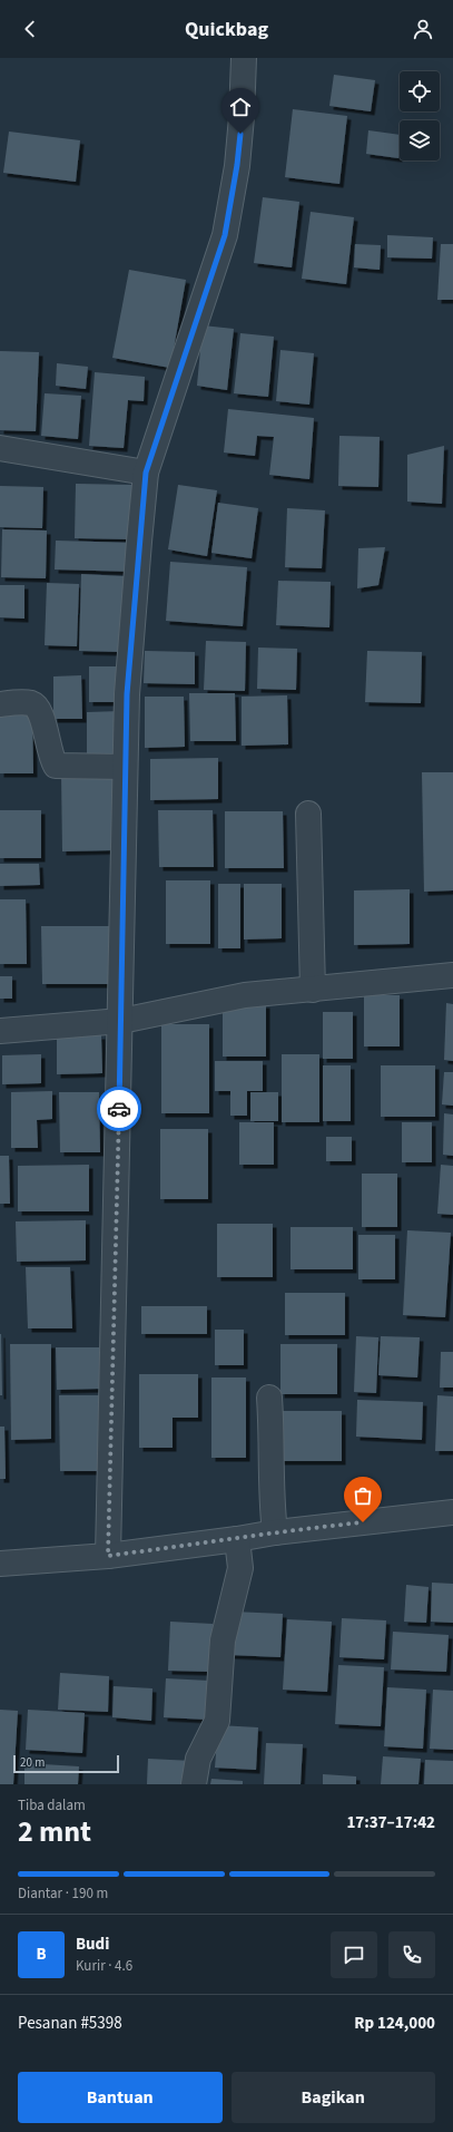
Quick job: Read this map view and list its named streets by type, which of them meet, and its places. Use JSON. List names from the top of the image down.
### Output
{
  "scale_bar": "20 m",
  "page": {
    "header": "Quickbag",
    "scale": "20 m",
    "heading": ["2 mnt", "Tiba dalam", "17:37–17:42"],
    "panel": [
      "Budi",
      "Kurir · 4.6",
      "Pesanan #5398",
      "Rp 124,000"
    ],
    "bar": "Diantar · 190 m",
    "round": "B",
    "buttons": ["Bantuan", "Bagikan"]
  }
}
